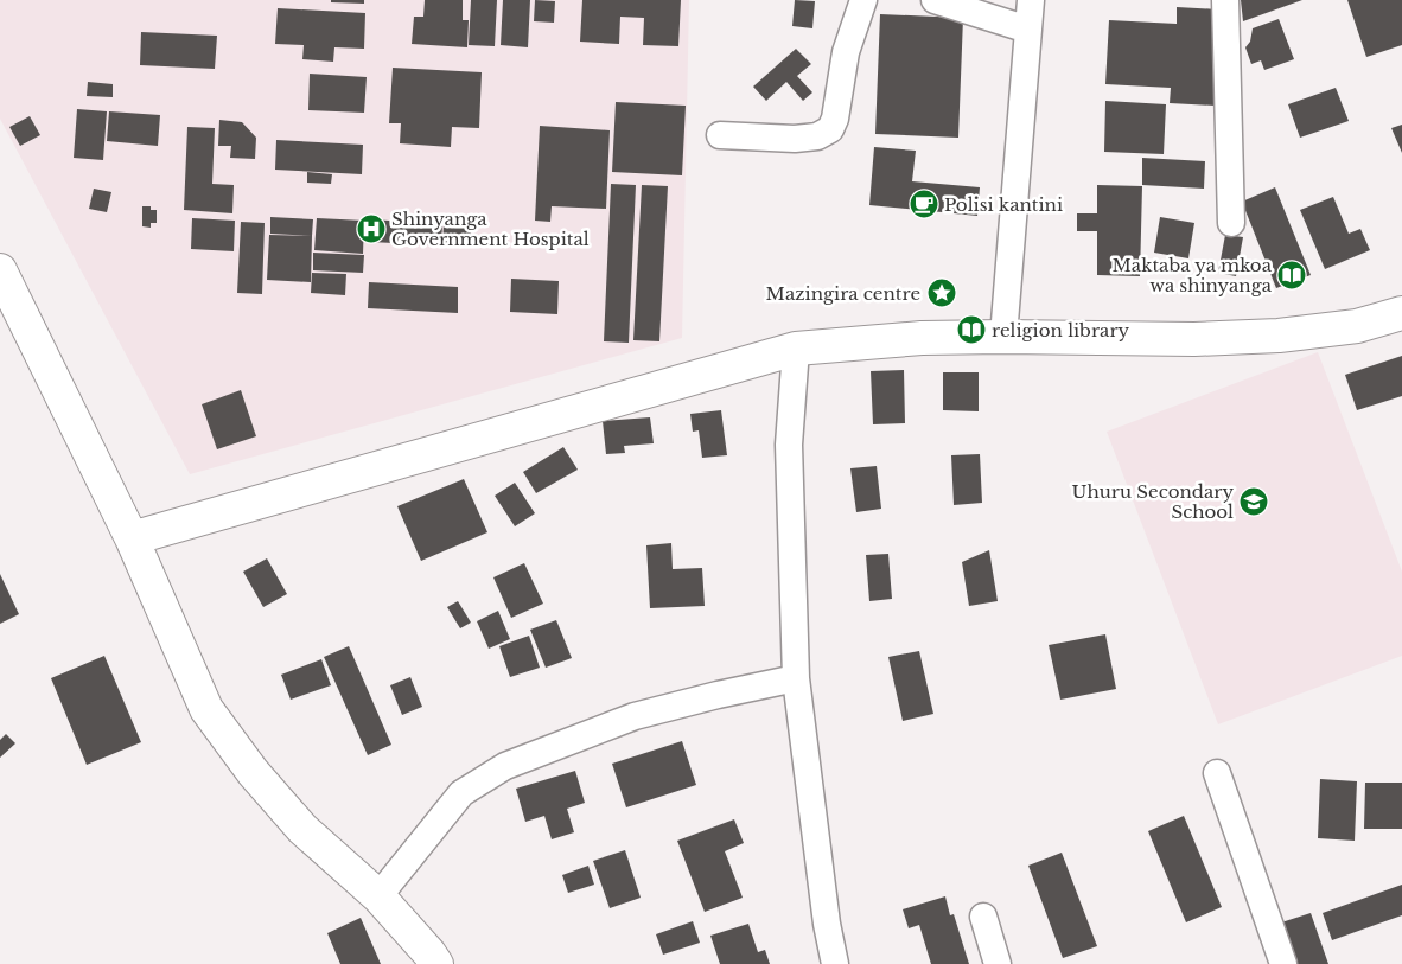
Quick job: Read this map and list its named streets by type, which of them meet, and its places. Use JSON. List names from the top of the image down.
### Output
{
  "places": {
    "cafe": ["Polisi kantini"],
    "hospital": ["Shinyanga Government Hospital"],
    "library": ["Maktaba ya mkoa wa shinyanga", "religion library"],
    "place": ["Mazingira centre"],
    "school or university": ["Uhuru Secondary School"]
  }
}
